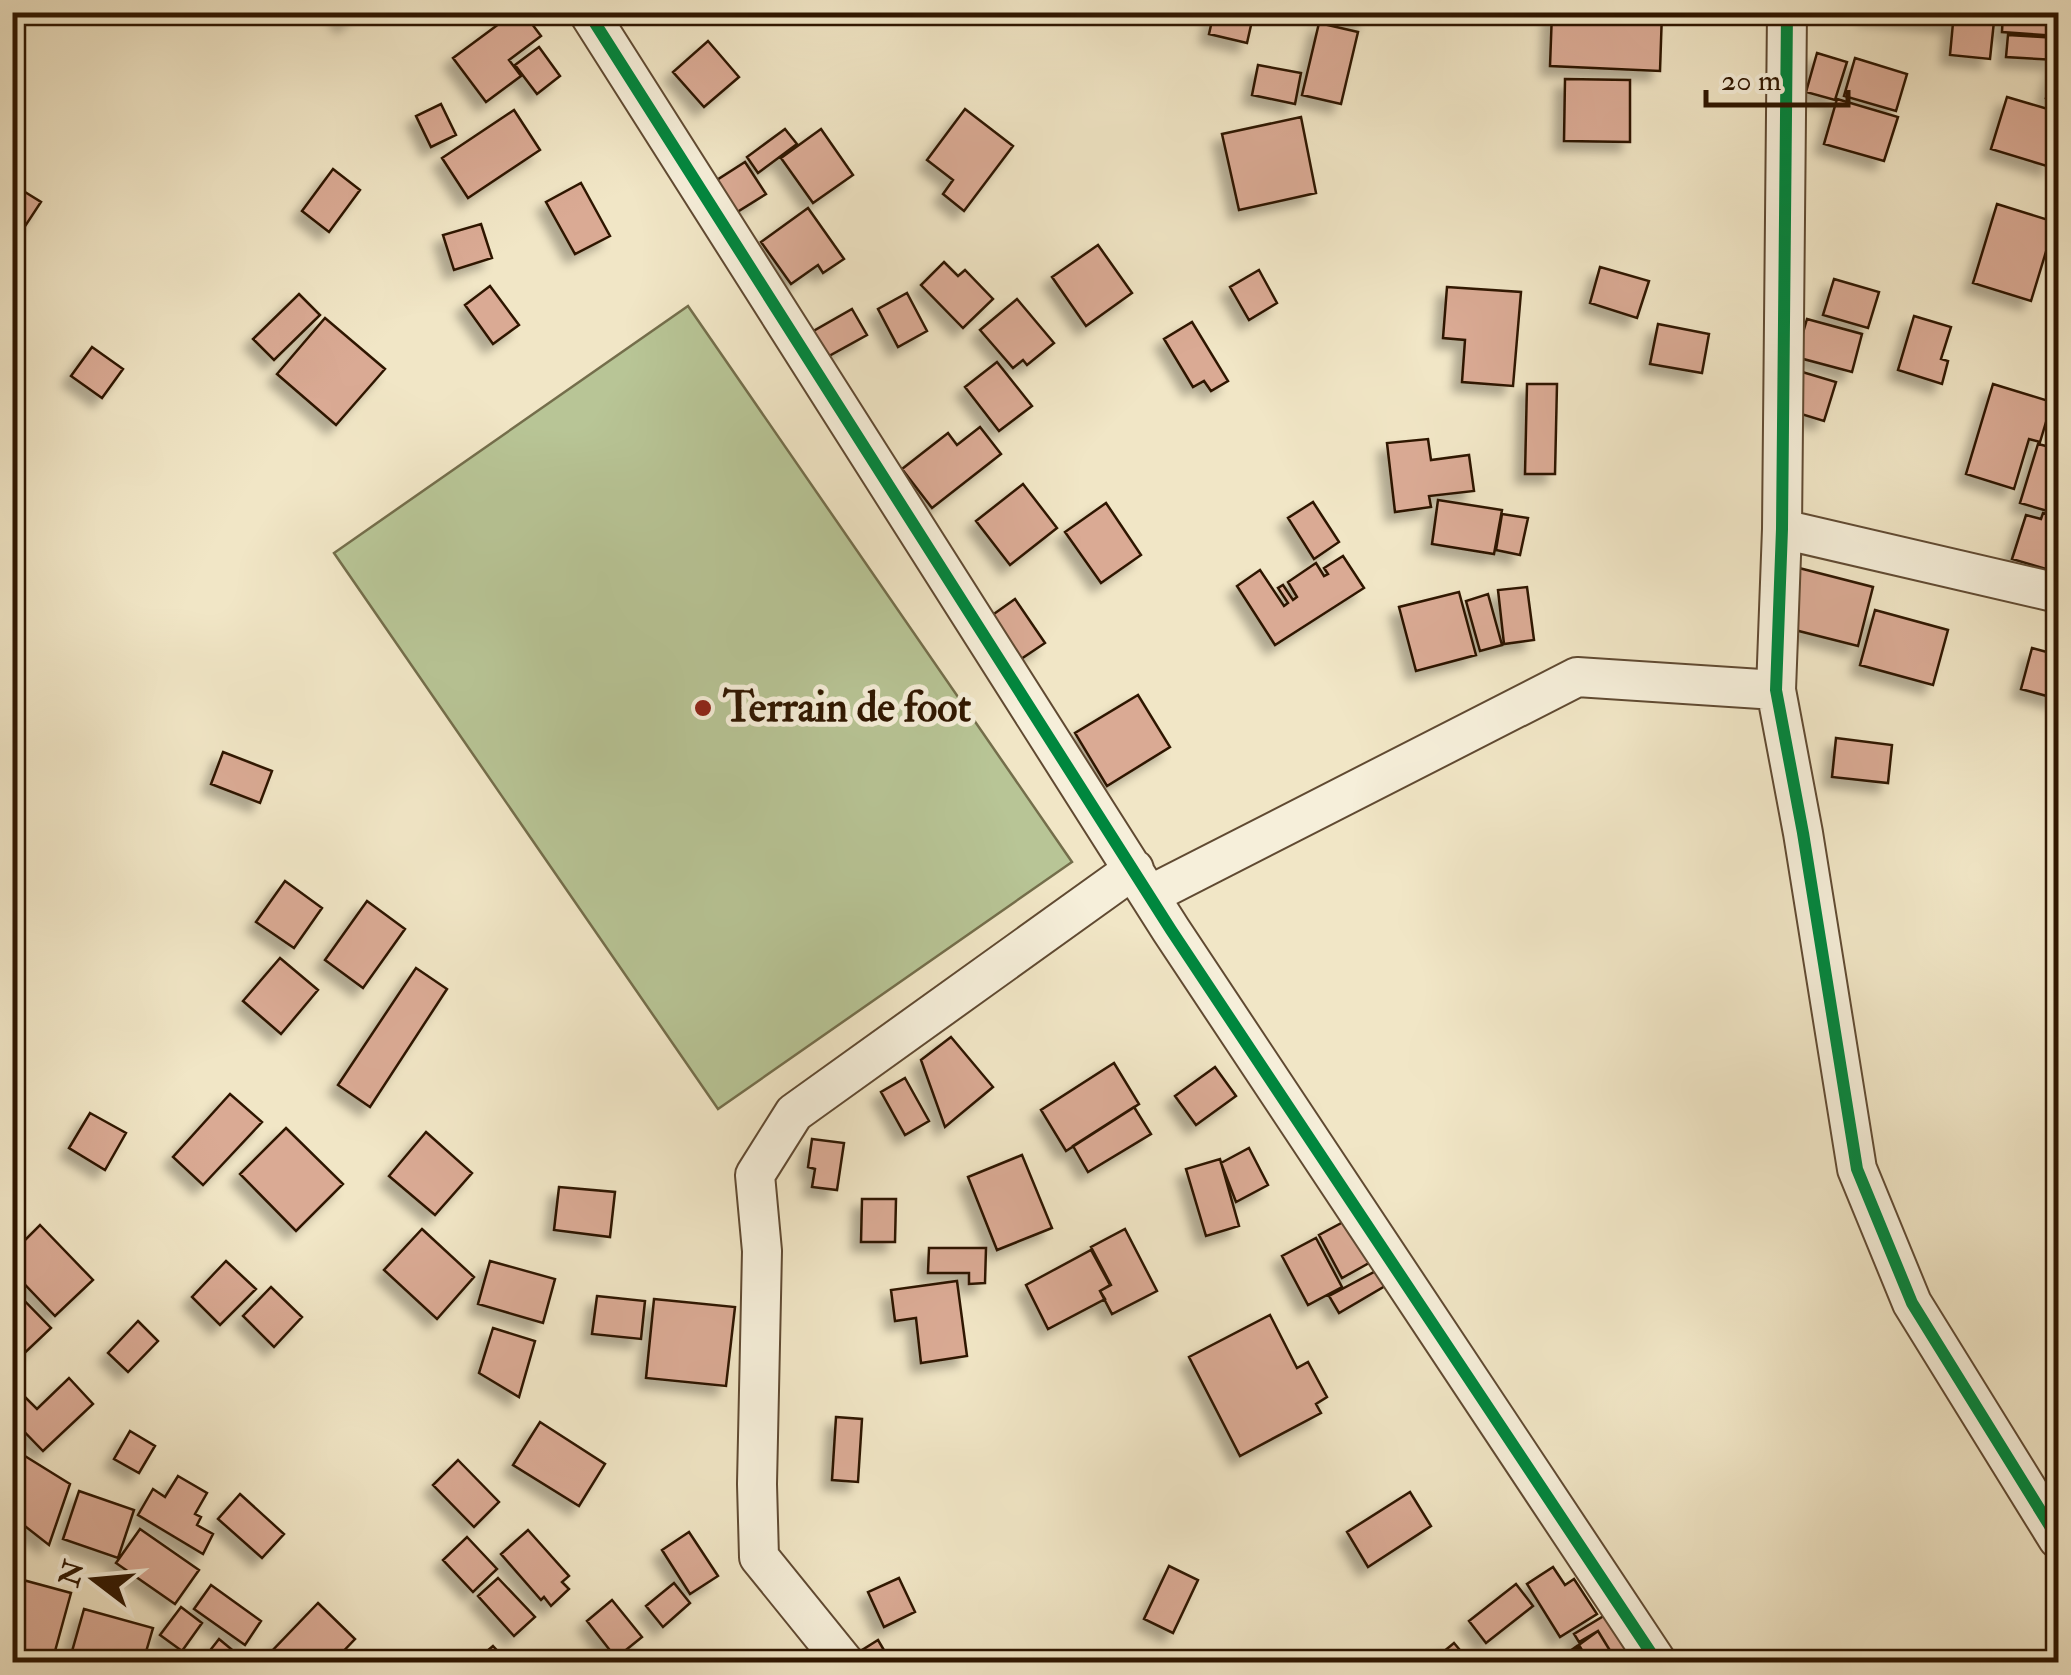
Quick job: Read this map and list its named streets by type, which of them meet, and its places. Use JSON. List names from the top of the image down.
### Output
{
  "places": ["Terrain de foot"],
  "scale_bar": "20 m",
  "north": "left"
}
